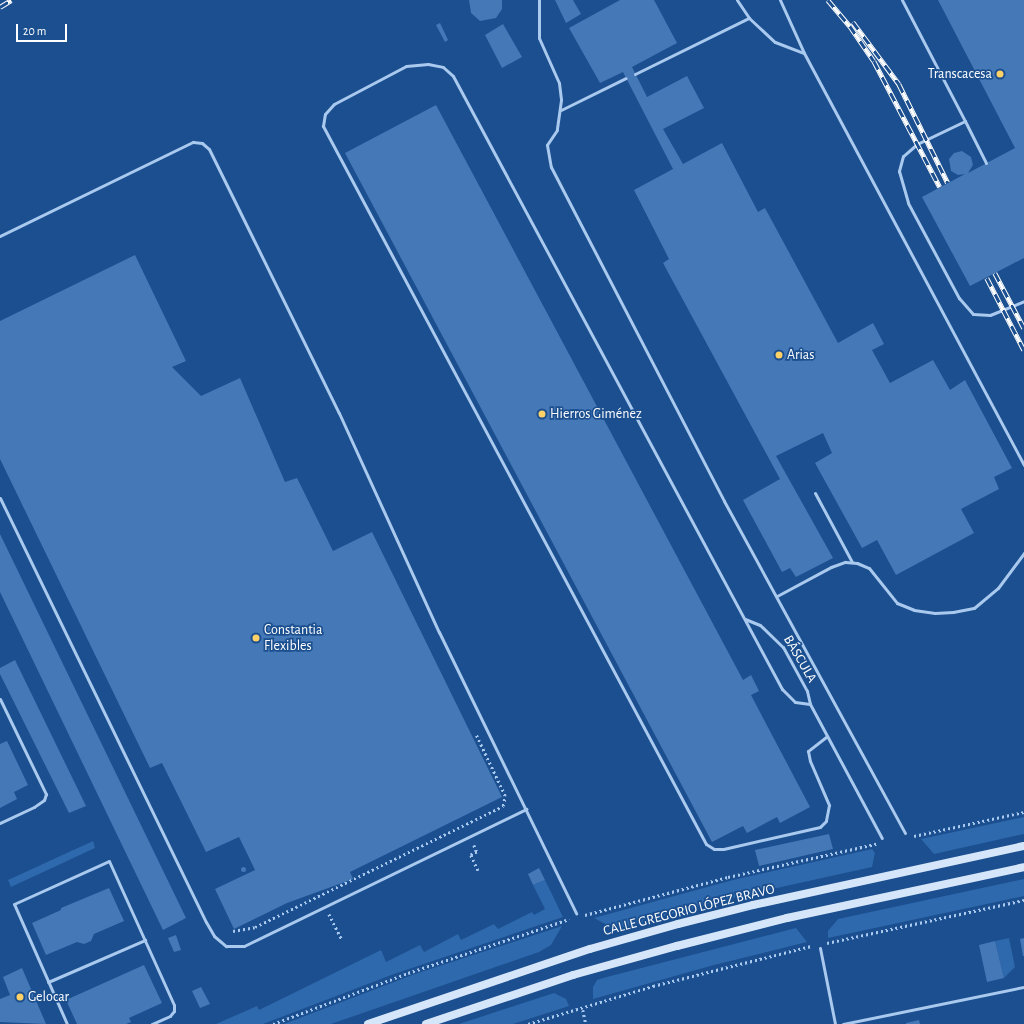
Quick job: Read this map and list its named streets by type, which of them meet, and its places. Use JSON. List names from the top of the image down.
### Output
{
  "streets": {
    "main road": ["CALLE GREGORIO LÓPEZ BRAVO"],
    "lane": ["BÁSCULA"]
  },
  "places": [
    "Transcacesa",
    "Arias",
    "Hierros Giménez",
    "Constantia Flexibles",
    "Gelocar"
  ],
  "scale_bar": "20 m"
}
